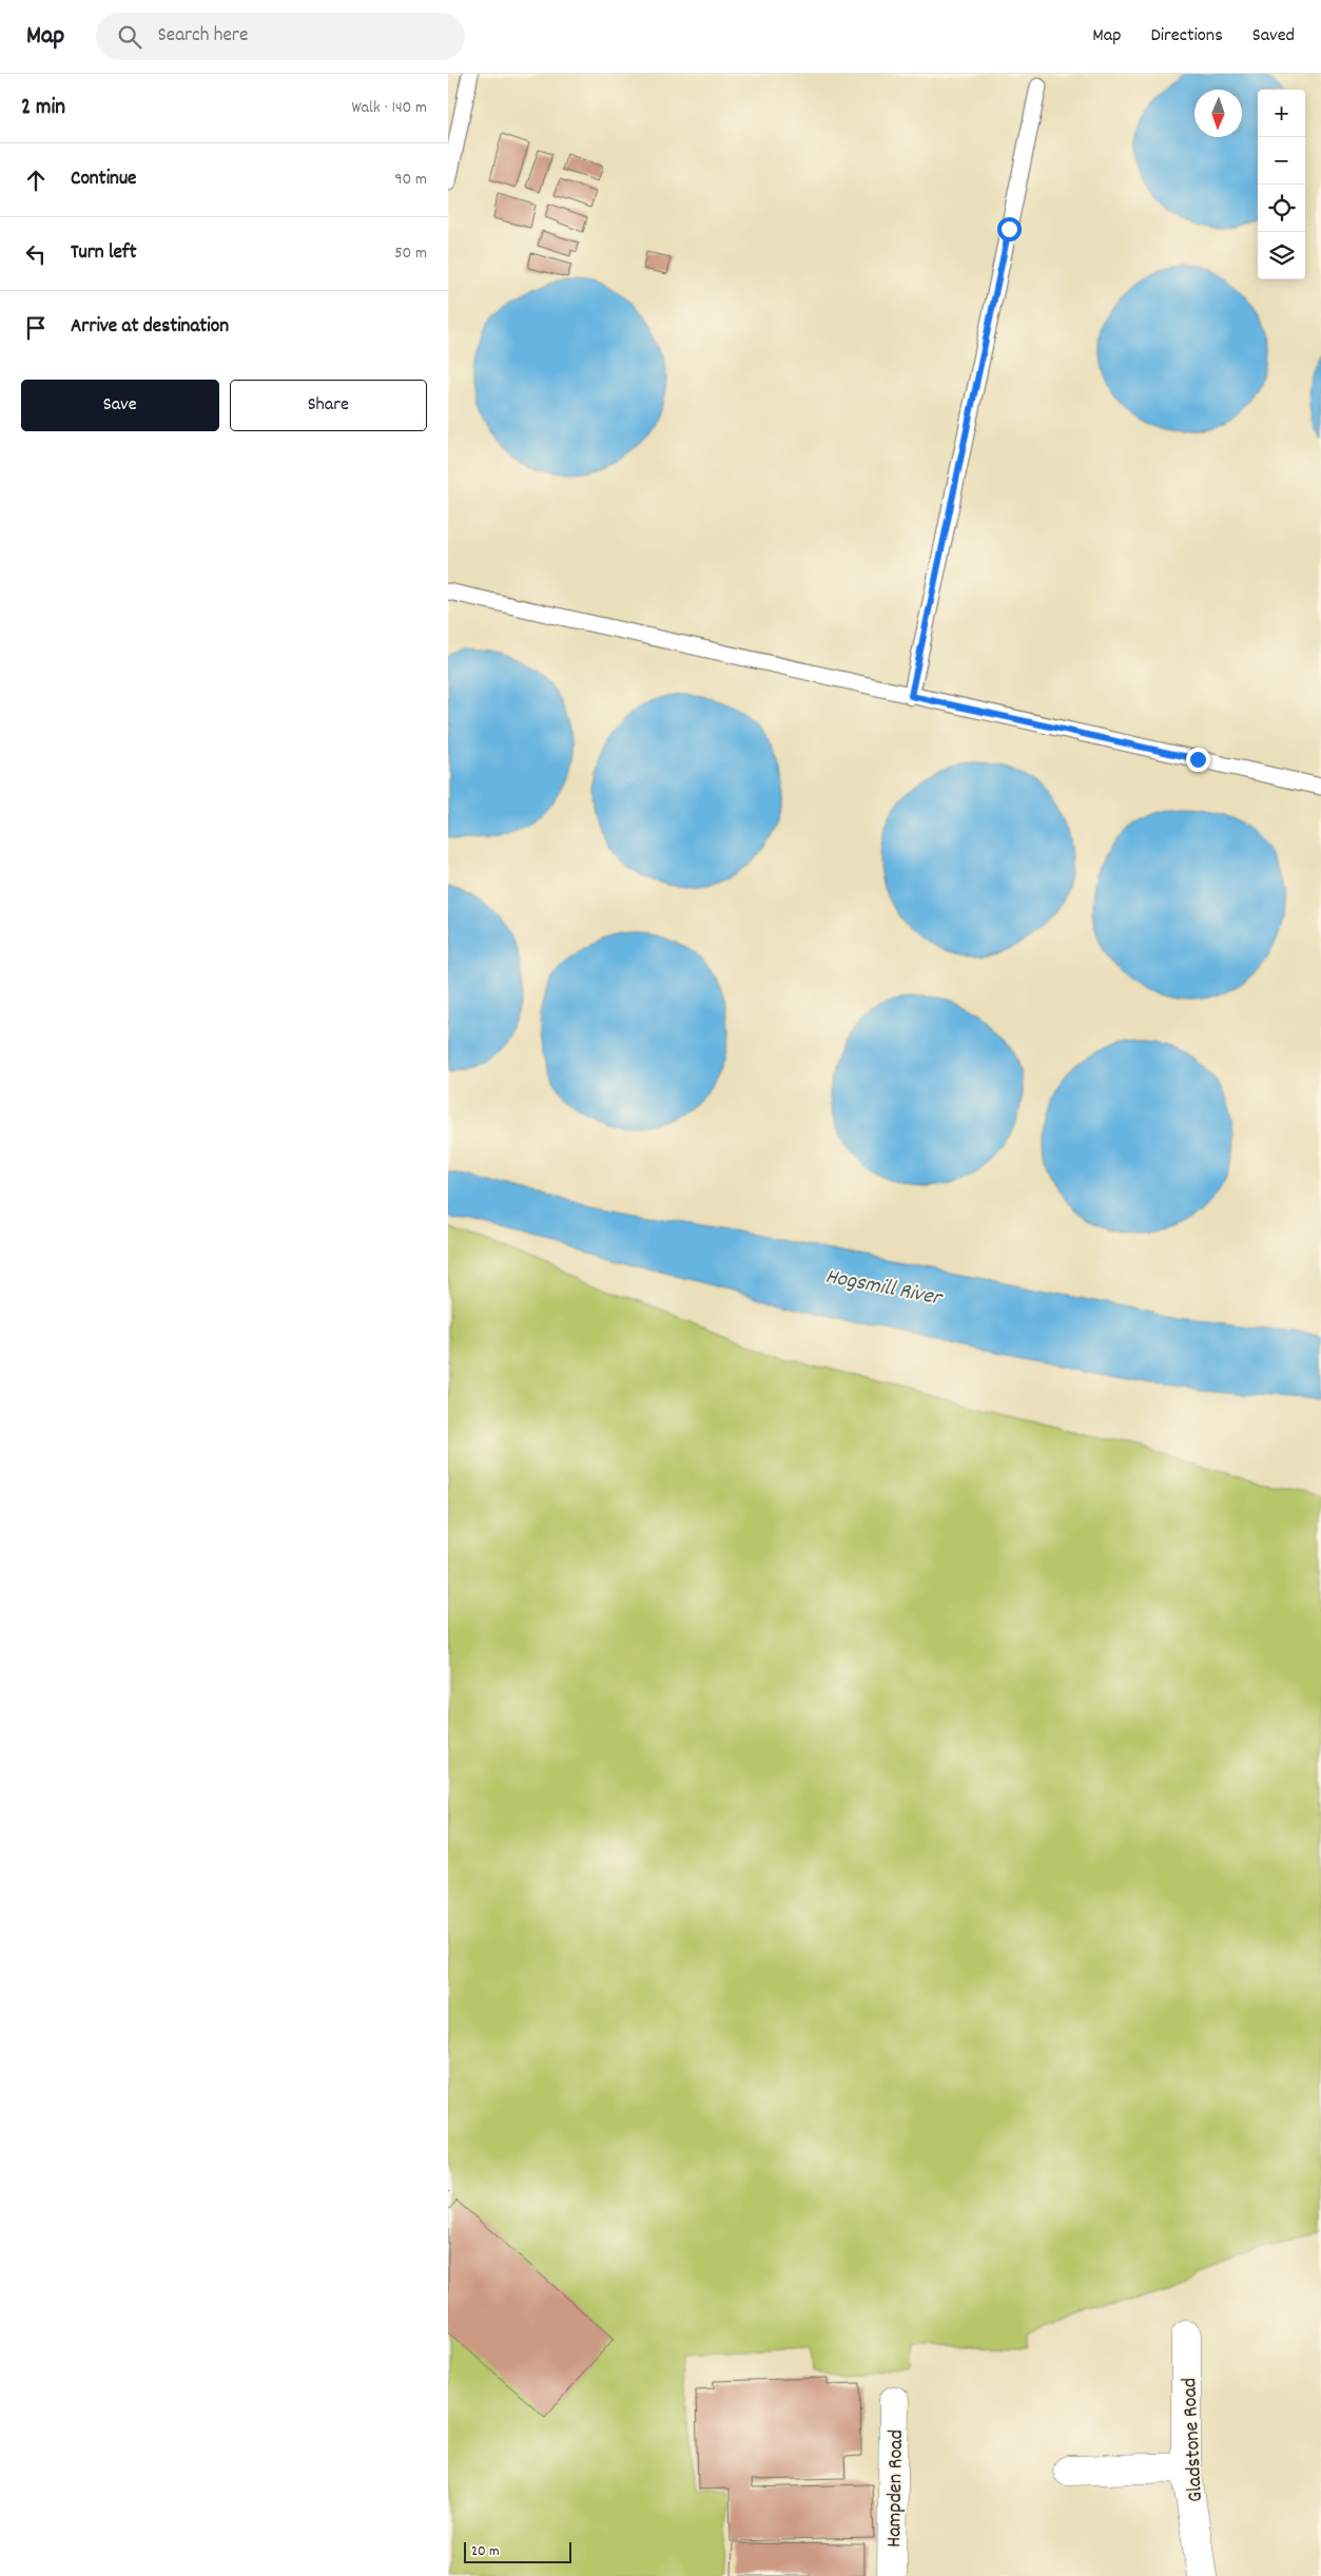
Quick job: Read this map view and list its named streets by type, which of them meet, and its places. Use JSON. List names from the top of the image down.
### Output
{
  "streets": {
    "street": ["Gladstone Road", "Hampden Road"]
  },
  "water": ["Hogsmill River"],
  "scale_bar": "20 m",
  "north": "bottom",
  "page": {
    "header": "Map",
    "search": "Search here",
    "nav": ["Map", "Directions", "Saved"],
    "heading": ["2 min", "Walk · 140 m"],
    "map_buttons": ["+", "−"],
    "list": [
      ["Continue", "90 m"],
      ["Turn left", "50 m"],
      "Arrive at destination"
    ],
    "buttons": ["Save", "Share"],
    "scale": "20 m"
  }
}
